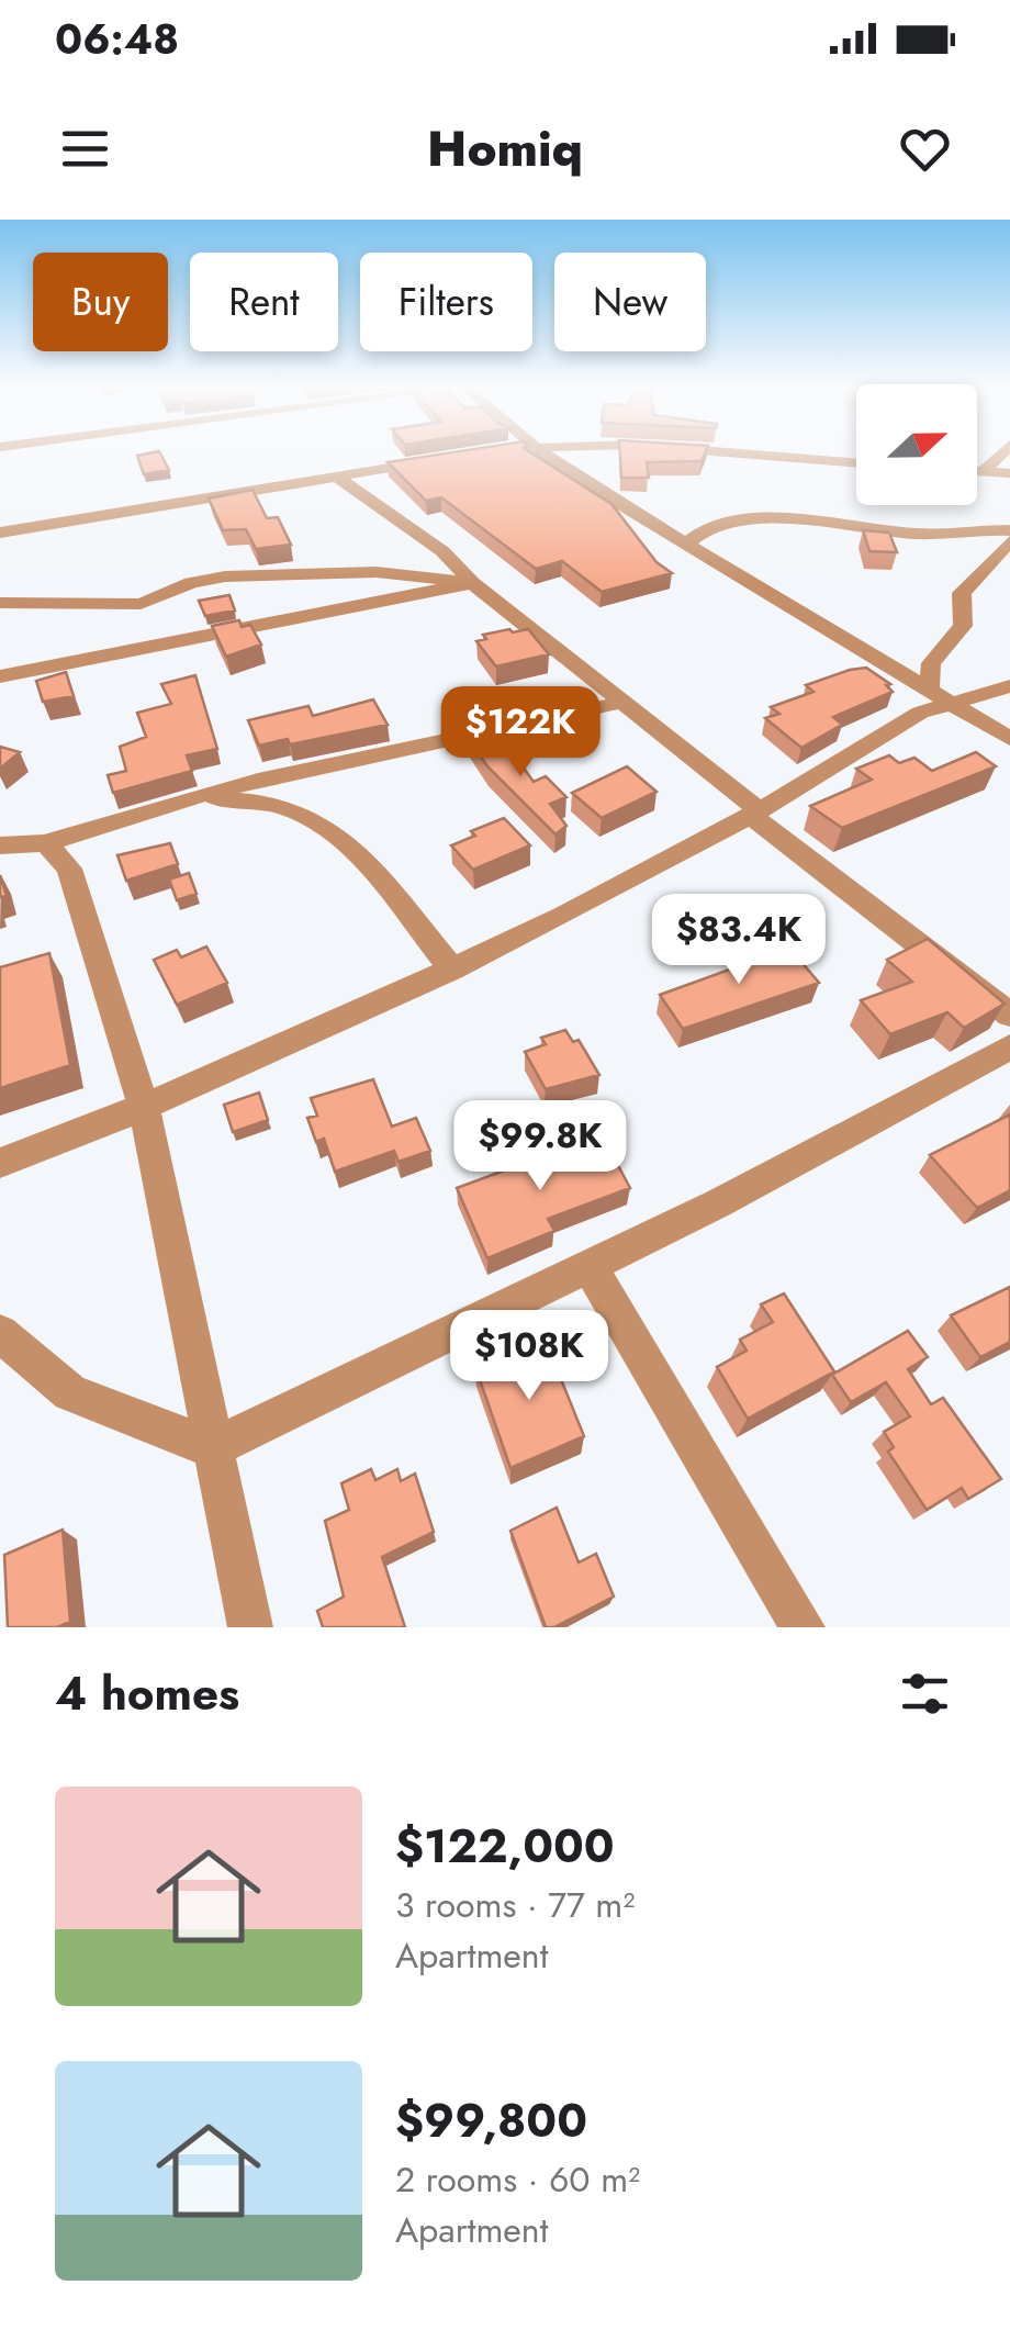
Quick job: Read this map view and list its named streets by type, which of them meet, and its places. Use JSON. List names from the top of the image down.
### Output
{
  "north": "right",
  "page": {
    "status": "06:48",
    "header": "Homiq",
    "chip": [
      "Buy",
      "Rent",
      "Filters",
      "New"
    ],
    "price": [
      "$122K",
      "$83.4K",
      "$99.8K",
      "$108K"
    ],
    "heading": "4 homes",
    "list": [
      {
        "name": "$122,000",
        "note": "3 rooms · 77 m² · Apartment"
      },
      {
        "name": "$99,800",
        "note": "2 rooms · 60 m² · Apartment"
      }
    ]
  }
}
